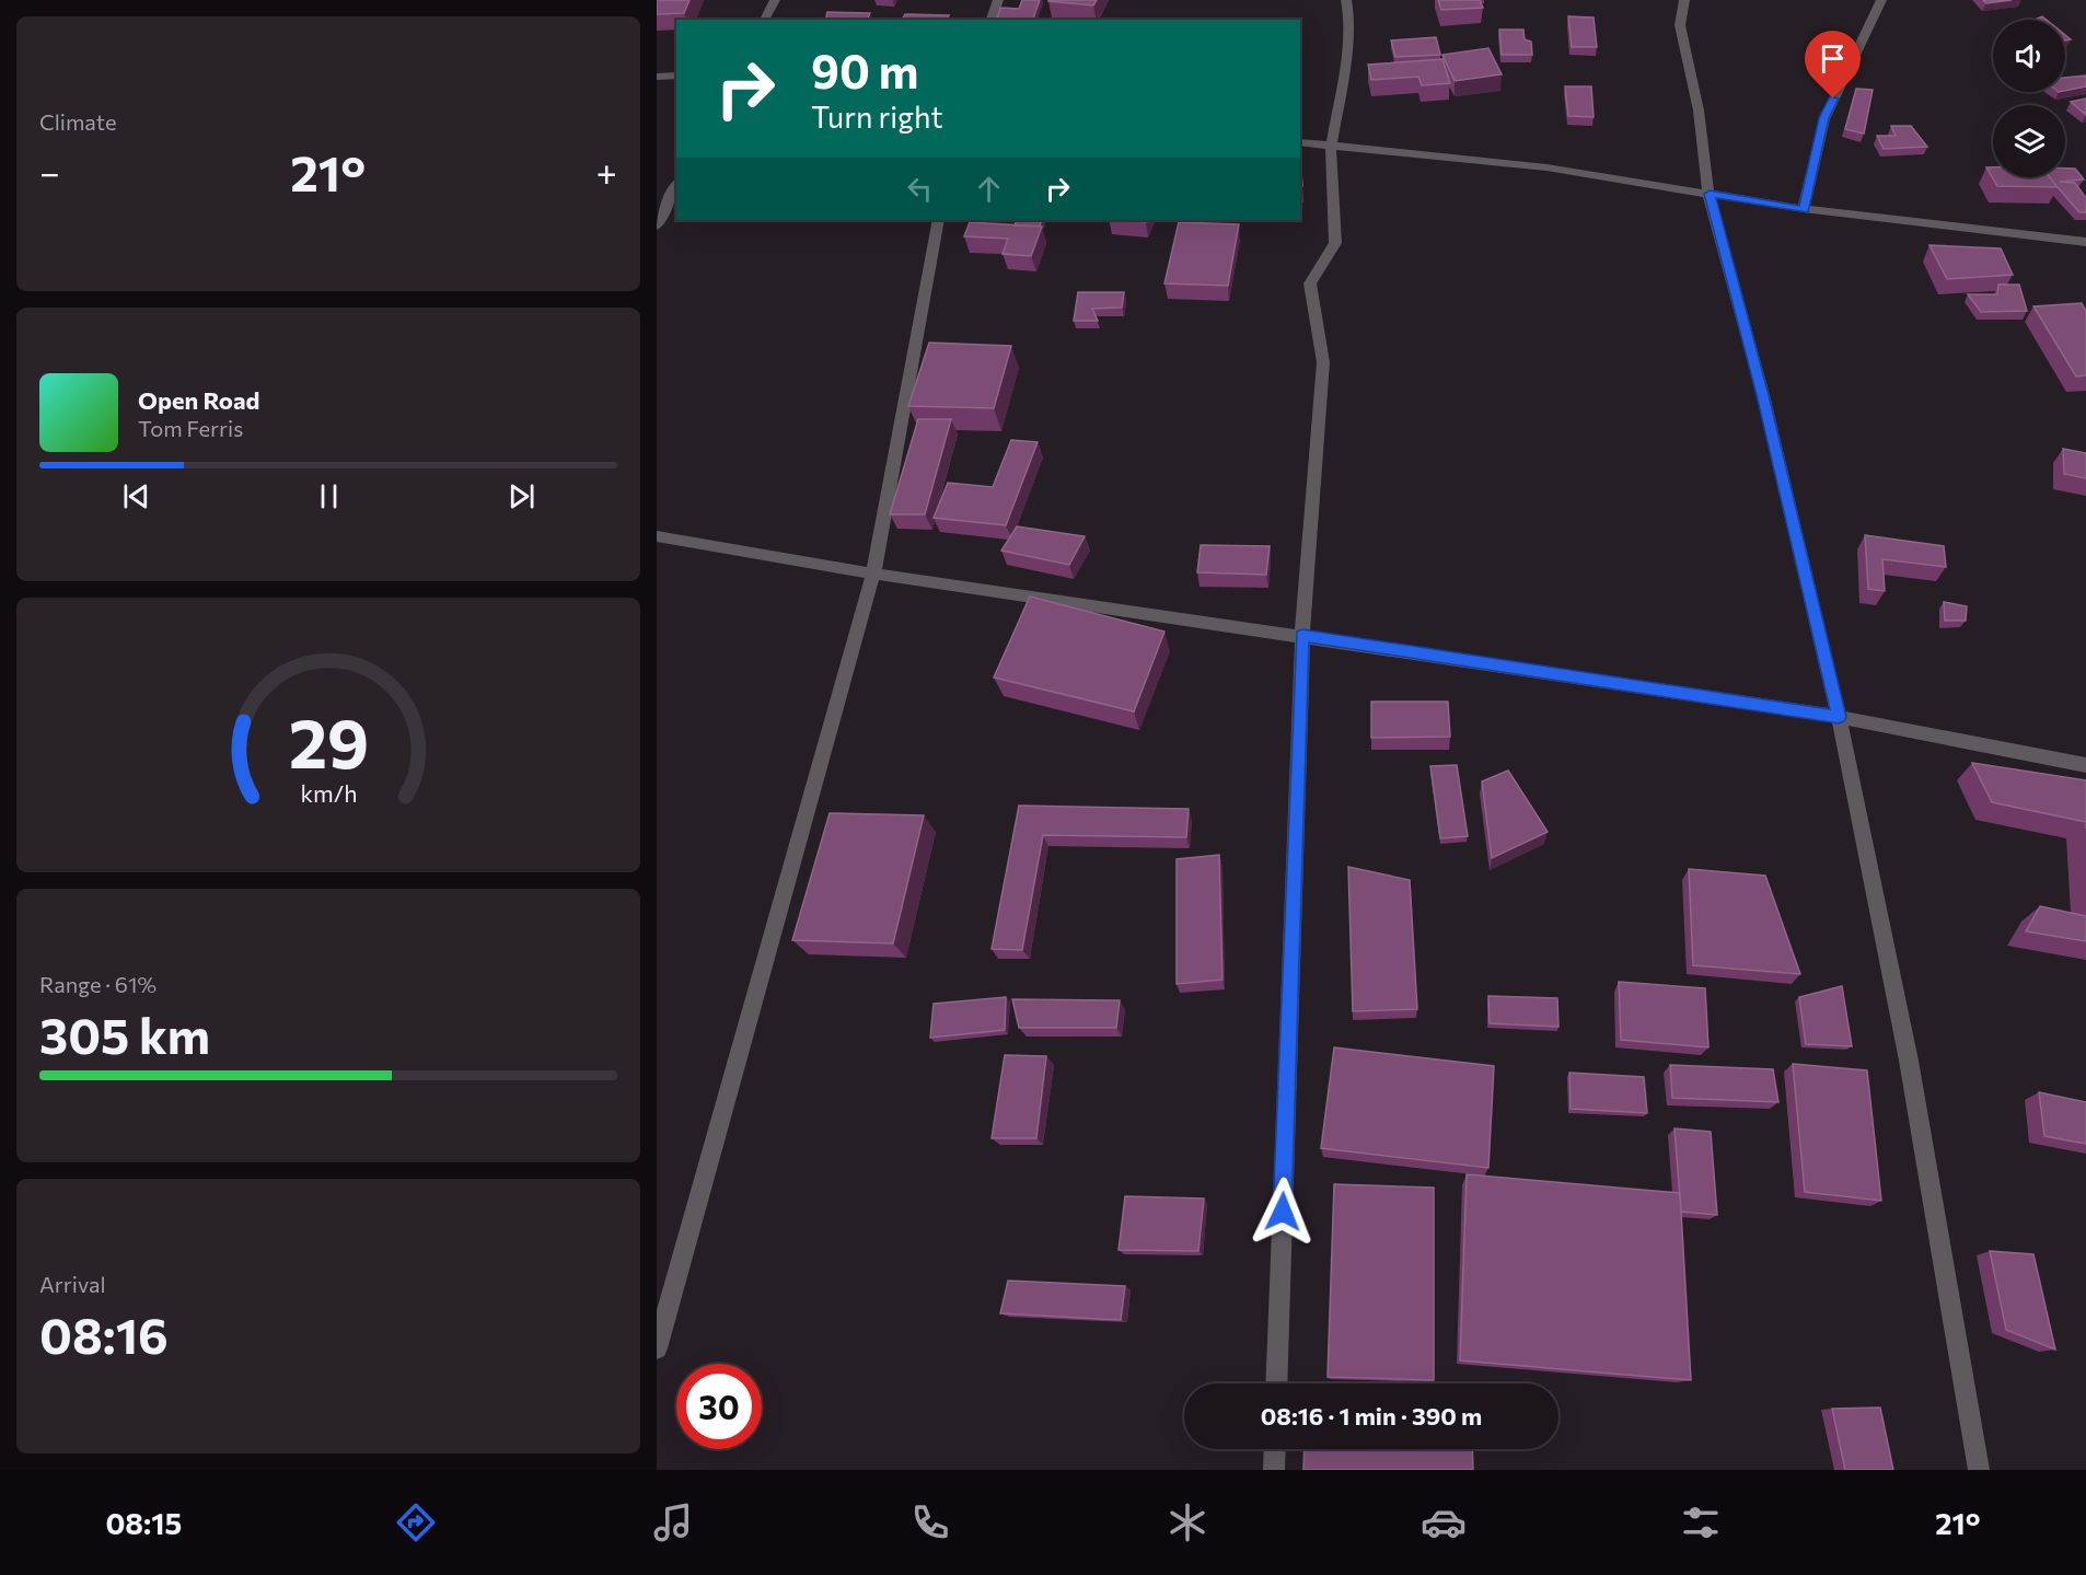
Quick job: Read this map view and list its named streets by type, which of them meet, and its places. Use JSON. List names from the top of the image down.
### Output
{
  "page": {
    "tile": [
      "Climate",
      ["Range · 61%", "305 km"],
      ["Arrival", "08:16"]
    ],
    "turn": ["90 m", "Turn right"],
    "heat": ["−", "21°", "+"],
    "song": ["Open Road", "Tom Ferris"],
    "limit": "30",
    "trip": "08:16 · 1 min · 390 m",
    "tabs": ["08:15", "21°"],
    "gauge": ["29", "km/h"]
  }
}
